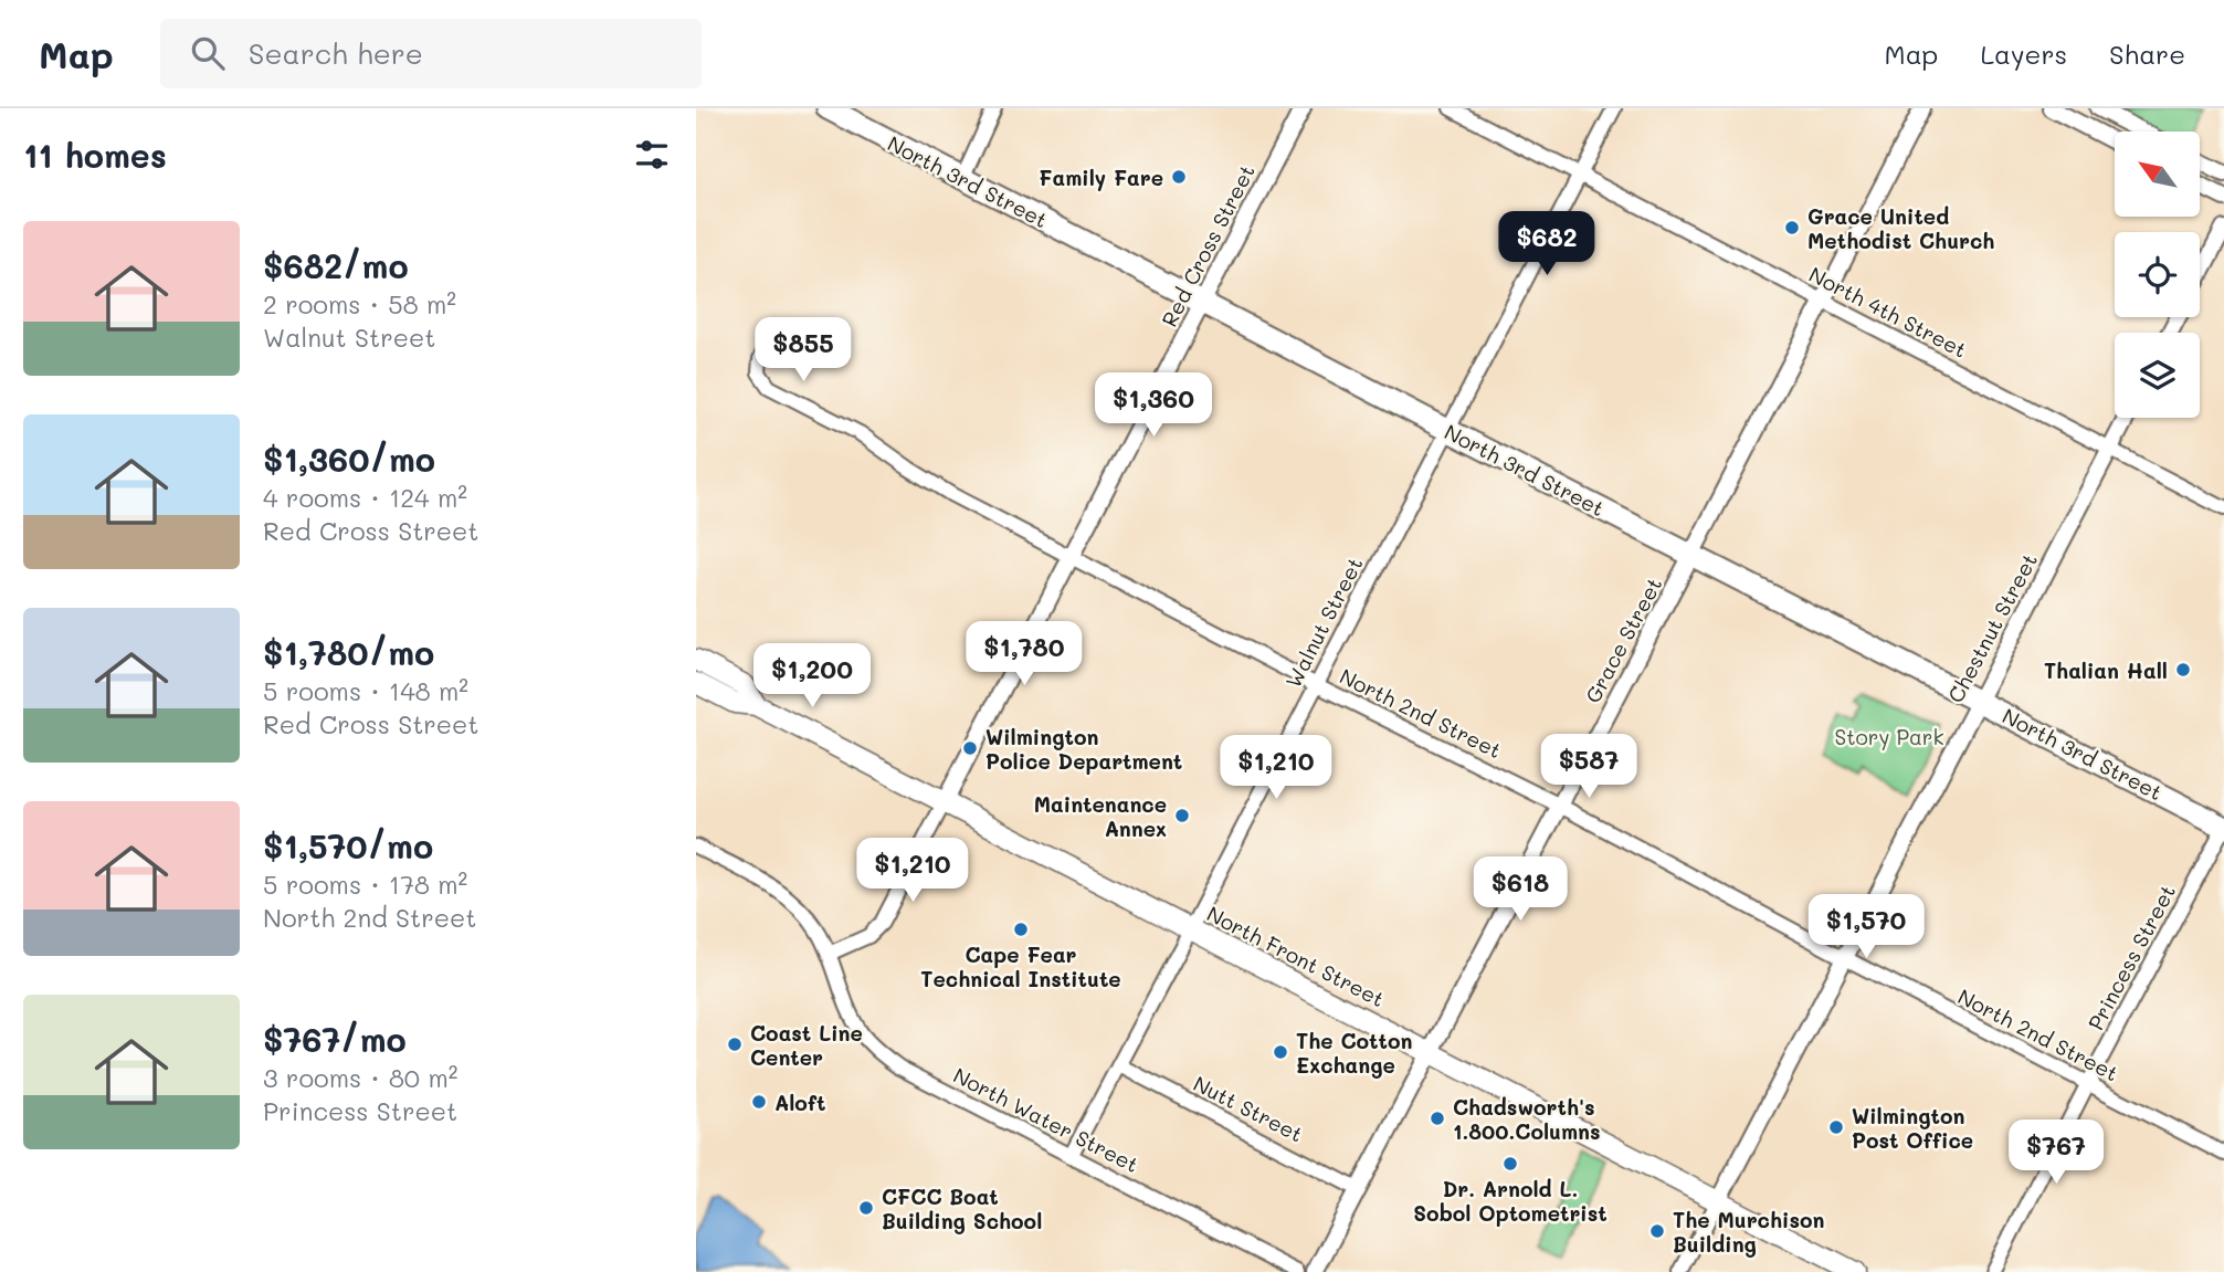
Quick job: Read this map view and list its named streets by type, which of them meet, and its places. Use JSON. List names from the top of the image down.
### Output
{
  "streets": {
    "main road": ["North 3rd Street", "North Front Street"],
    "street": [
      "Red Cross Street",
      "North 4th Street",
      "Walnut Street",
      "Chestnut Street",
      "Grace Street",
      "North 2nd Street",
      "Princess Street",
      "Nutt Street",
      "North Water Street"
    ]
  },
  "crossings": [
    ["North 3rd Street", "Red Cross Street"],
    ["North 3rd Street", "Walnut Street"],
    ["North 3rd Street", "Chestnut Street"],
    ["North 3rd Street", "Grace Street"],
    ["North 3rd Street", "Princess Street"],
    ["Red Cross Street", "North 2nd Street"],
    ["Red Cross Street", "North Front Street"],
    ["Red Cross Street", "North Water Street"],
    ["North 4th Street", "Walnut Street"],
    ["North 4th Street", "Chestnut Street"],
    ["North 4th Street", "Grace Street"],
    ["Walnut Street", "North 2nd Street"],
    ["Walnut Street", "North Front Street"],
    ["Walnut Street", "Nutt Street"],
    ["Walnut Street", "North Water Street"],
    ["Chestnut Street", "North 2nd Street"],
    ["Chestnut Street", "North Front Street"],
    ["Grace Street", "North 2nd Street"],
    ["Grace Street", "North Front Street"],
    ["Grace Street", "Nutt Street"],
    ["North 2nd Street", "Princess Street"]
  ],
  "parks": ["Story Park"],
  "places": [
    "Family Fare",
    "Grace United Methodist Church",
    "Thalian Hall",
    "Wilmington Police Department",
    "Maintenance Annex",
    "Cape Fear Technical Institute",
    "Coast Line Center",
    "The Cotton Exchange",
    "Aloft",
    "Chadsworth's 1.800.Columns",
    "Wilmington Post Office",
    "Dr. Arnold L. Sobol Optometrist",
    "CFCC Boat Building School",
    "The Murchison Building"
  ],
  "north": "top left",
  "page": {
    "header": "Map",
    "search": "Search here",
    "nav": ["Map", "Layers", "Share"],
    "heading": "11 homes",
    "list": [
      {
        "name": "$682/mo",
        "note": "2 rooms · 58 m² · Walnut Street"
      },
      {
        "name": "$1,360/mo",
        "note": "4 rooms · 124 m² · Red Cross Street"
      },
      {
        "name": "$1,780/mo",
        "note": "5 rooms · 148 m² · Red Cross Street"
      },
      {
        "name": "$1,570/mo",
        "note": "5 rooms · 178 m² · North 2nd Street"
      },
      {
        "name": "$767/mo",
        "note": "3 rooms · 80 m² · Princess Street"
      }
    ],
    "price": [
      "$682",
      "$855",
      "$1,360",
      "$1,780",
      "$1,200",
      "$587",
      "$1,210",
      "$1,210",
      "$618",
      "$1,570",
      "$767"
    ]
  }
}
